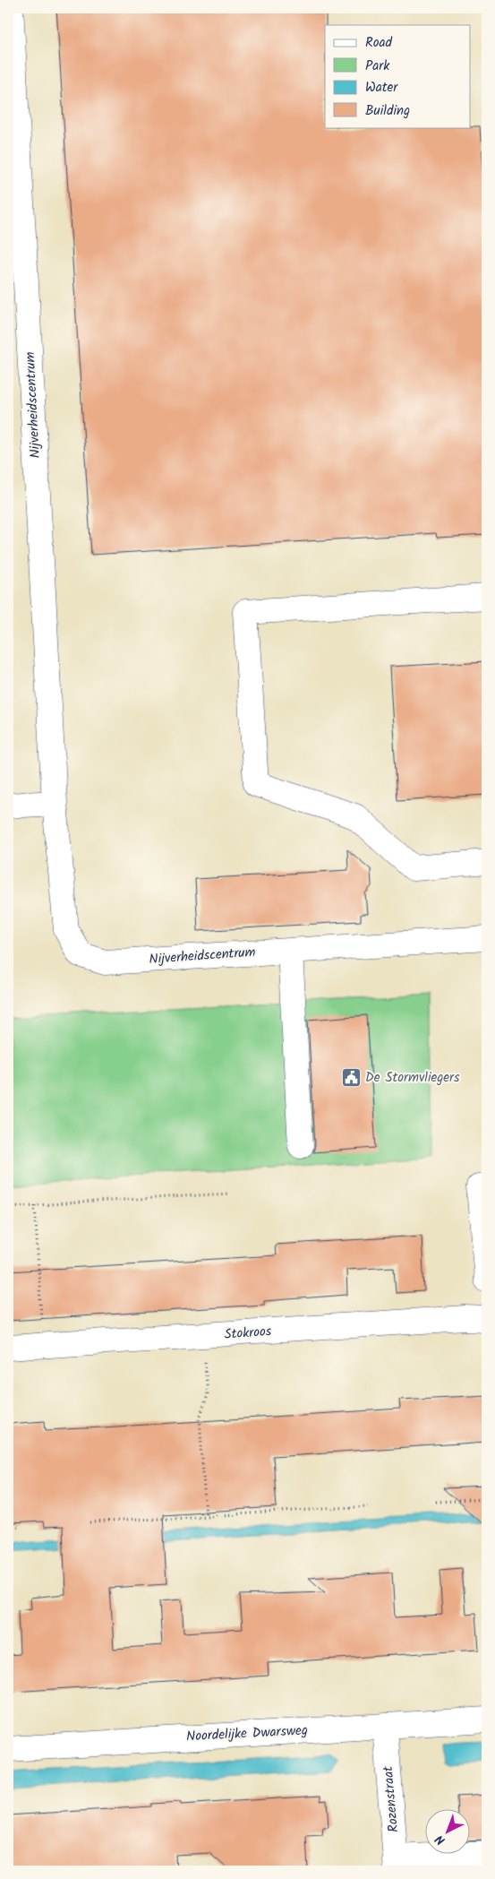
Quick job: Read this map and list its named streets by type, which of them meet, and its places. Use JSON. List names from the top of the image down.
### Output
{
  "streets": {
    "street": [
      "Nijverheidscentrum",
      "Stokroos",
      "Noordelijke Dwarsweg",
      "Rozenstraat"
    ]
  },
  "crossings": [
    ["Noordelijke Dwarsweg", "Rozenstraat"]
  ],
  "places": {
    "public building": ["De Stormvliegers"]
  },
  "legend": [
    "Road",
    "Park",
    "Water",
    "Building"
  ],
  "north": "bottom left"
}
